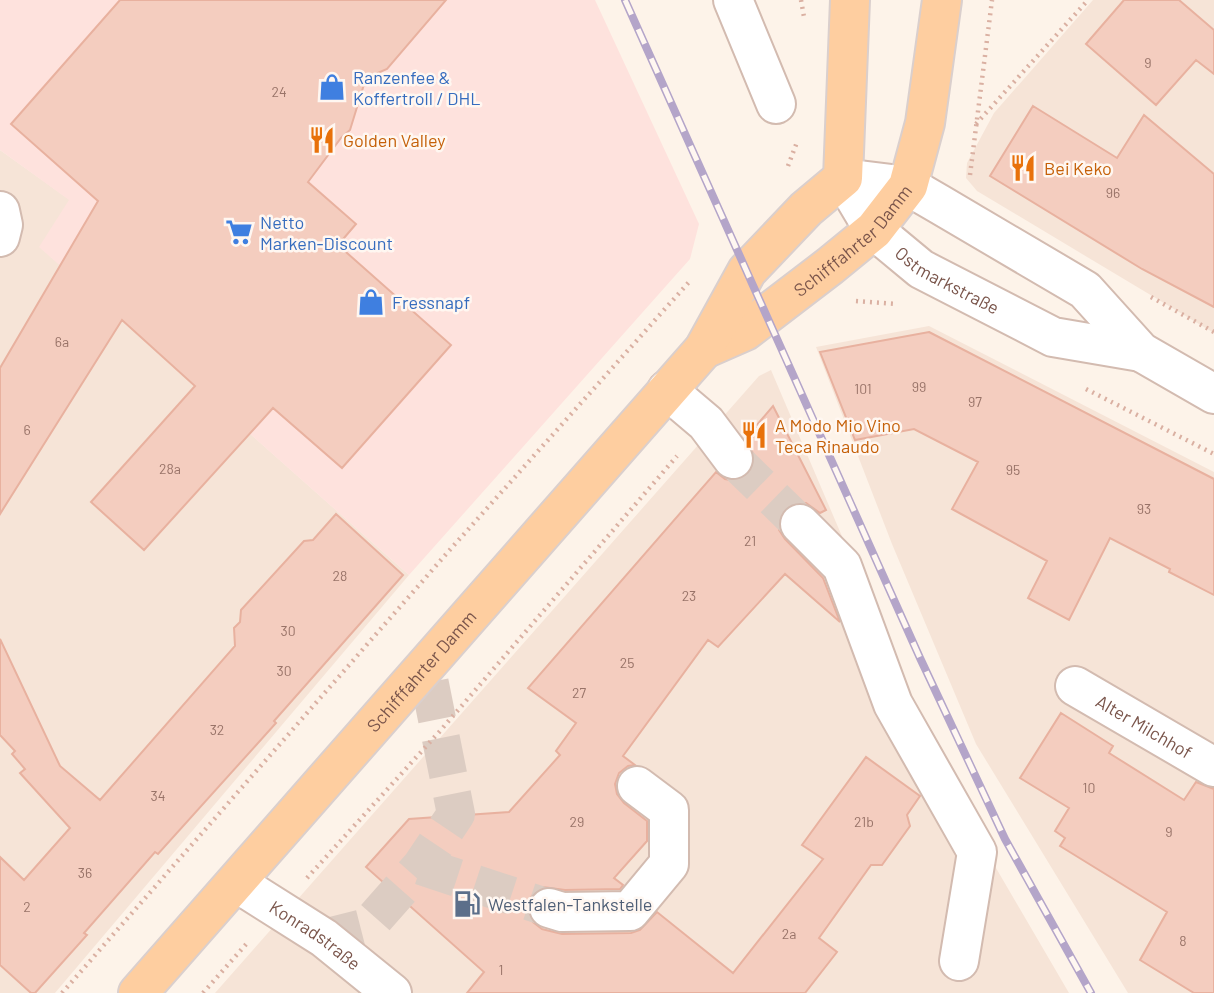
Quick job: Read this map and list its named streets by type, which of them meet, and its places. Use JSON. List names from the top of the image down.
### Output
{
  "streets": {
    "main road": ["Schifffahrter Damm"],
    "street": ["Ostmarkstraße", "Alter Milchhof", "Konradstraße"]
  },
  "crossings": [
    ["Schifffahrter Damm", "Ostmarkstraße"],
    ["Schifffahrter Damm", "Konradstraße"]
  ],
  "places": {
    "shop": ["Ranzenfee & Koffertroll / DHL", "Fressnapf"],
    "restaurant": ["Golden Valley", "Bei Keko", "A Modo Mio Vino Teca Rinaudo"],
    "supermarket": ["Netto Marken-Discount"],
    "fuel station": ["Westfalen-Tankstelle"]
  },
  "house_numbers": [
    "9",
    "24",
    "96",
    "6a",
    "99",
    "101",
    "97",
    "6",
    "28a",
    "95",
    "93",
    "21",
    "28",
    "23",
    "30",
    "25",
    "30",
    "27",
    "32",
    "10",
    "34",
    "29",
    "21b",
    "9",
    "36",
    "2",
    "2a",
    "8",
    "1"
  ]
}
